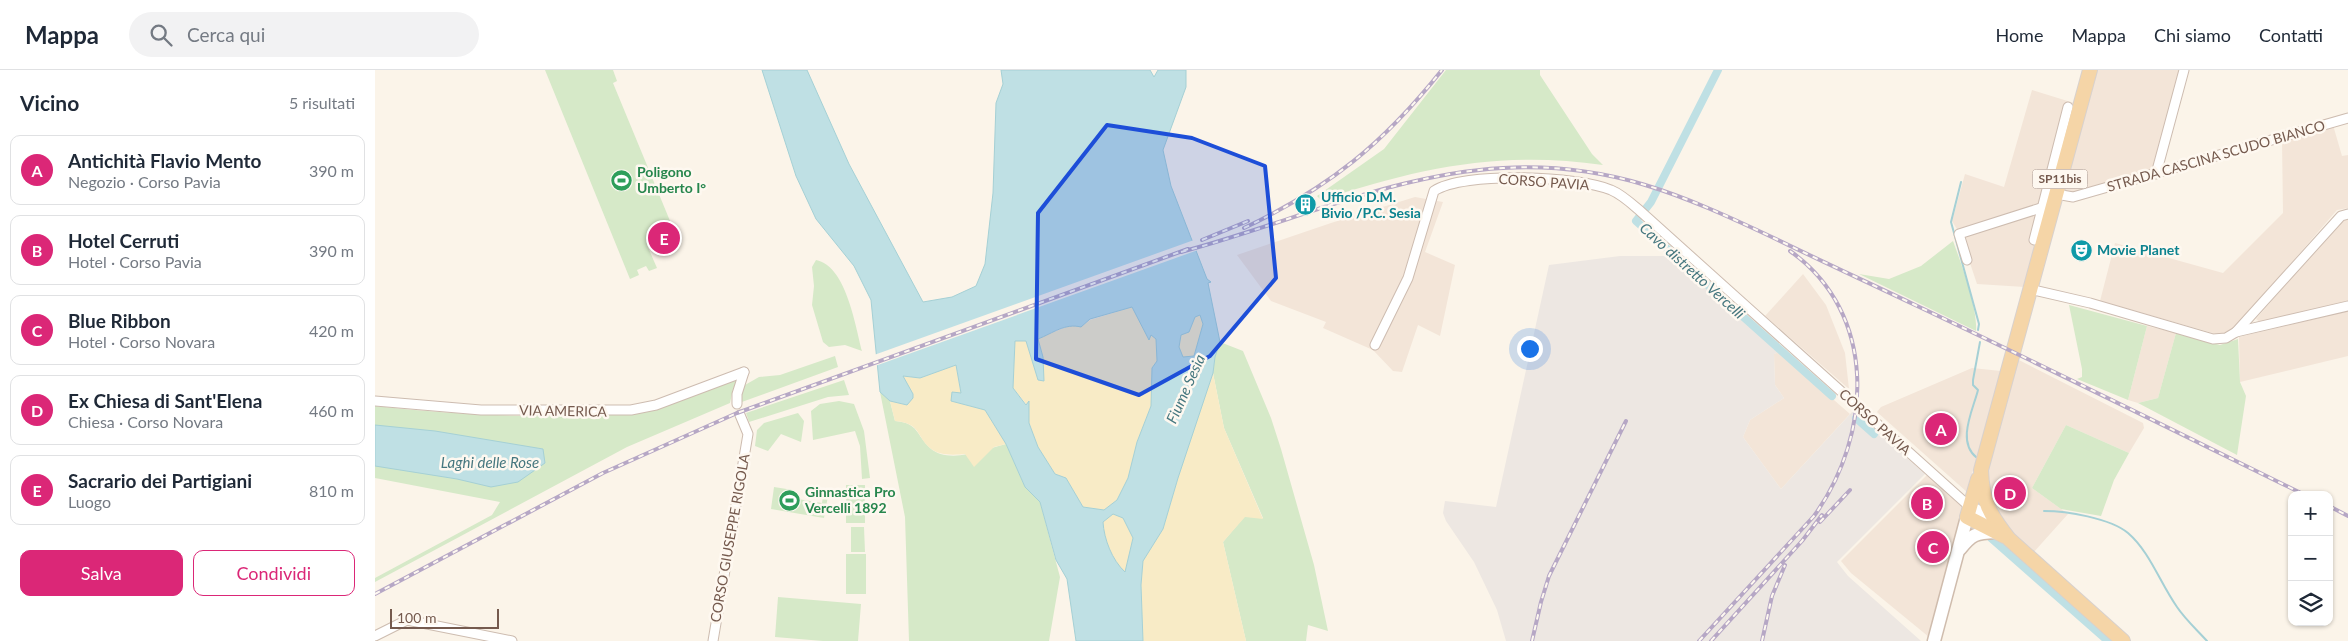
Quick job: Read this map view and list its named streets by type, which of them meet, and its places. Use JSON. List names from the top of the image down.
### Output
{
  "streets": {
    "main road": ["SP11bis"],
    "street": [
      "STRADA CASCINA SCUDO BIANCO",
      "CORSO PAVIA",
      "VIA AMERICA",
      "CORSO GIUSEPPE RIGOLA"
    ]
  },
  "crossings": [
    ["STRADA CASCINA SCUDO BIANCO", "SP11bis"],
    ["SP11bis", "CORSO PAVIA"]
  ],
  "water": ["Cavo distretto Vercelli", "Fiume Sesia", "Laghi delle Rose"],
  "places": {
    "sports": ["Poligono Umberto I°", "Ginnastica Pro Vercelli 1892"],
    "building": ["Ufficio D.M. Bivio /P.C. Sesia"],
    "theatre": ["Movie Planet"]
  },
  "scale_bar": "100 m",
  "page": {
    "header": "Mappa",
    "search": "Cerca qui",
    "nav": [
      "Home",
      "Mappa",
      "Chi siamo",
      "Contatti"
    ],
    "heading": ["Vicino", "5 risultati"],
    "list": [
      {
        "mark": "A",
        "name": "Antichità Flavio Mento",
        "note": "Negozio · Corso Pavia",
        "value": "390 m"
      },
      {
        "mark": "B",
        "name": "Hotel Cerruti",
        "note": "Hotel · Corso Pavia",
        "value": "390 m"
      },
      {
        "mark": "C",
        "name": "Blue Ribbon",
        "note": "Hotel · Corso Novara",
        "value": "420 m"
      },
      {
        "mark": "D",
        "name": "Ex Chiesa di Sant'Elena",
        "note": "Chiesa · Corso Novara",
        "value": "460 m"
      },
      {
        "mark": "E",
        "name": "Sacrario dei Partigiani",
        "note": "Luogo",
        "value": "810 m"
      }
    ],
    "pins": [
      "E",
      "A",
      "D",
      "B",
      "C"
    ],
    "map_buttons": ["+", "−"],
    "buttons": ["Salva", "Condividi"],
    "scale": "100 m"
  }
}
